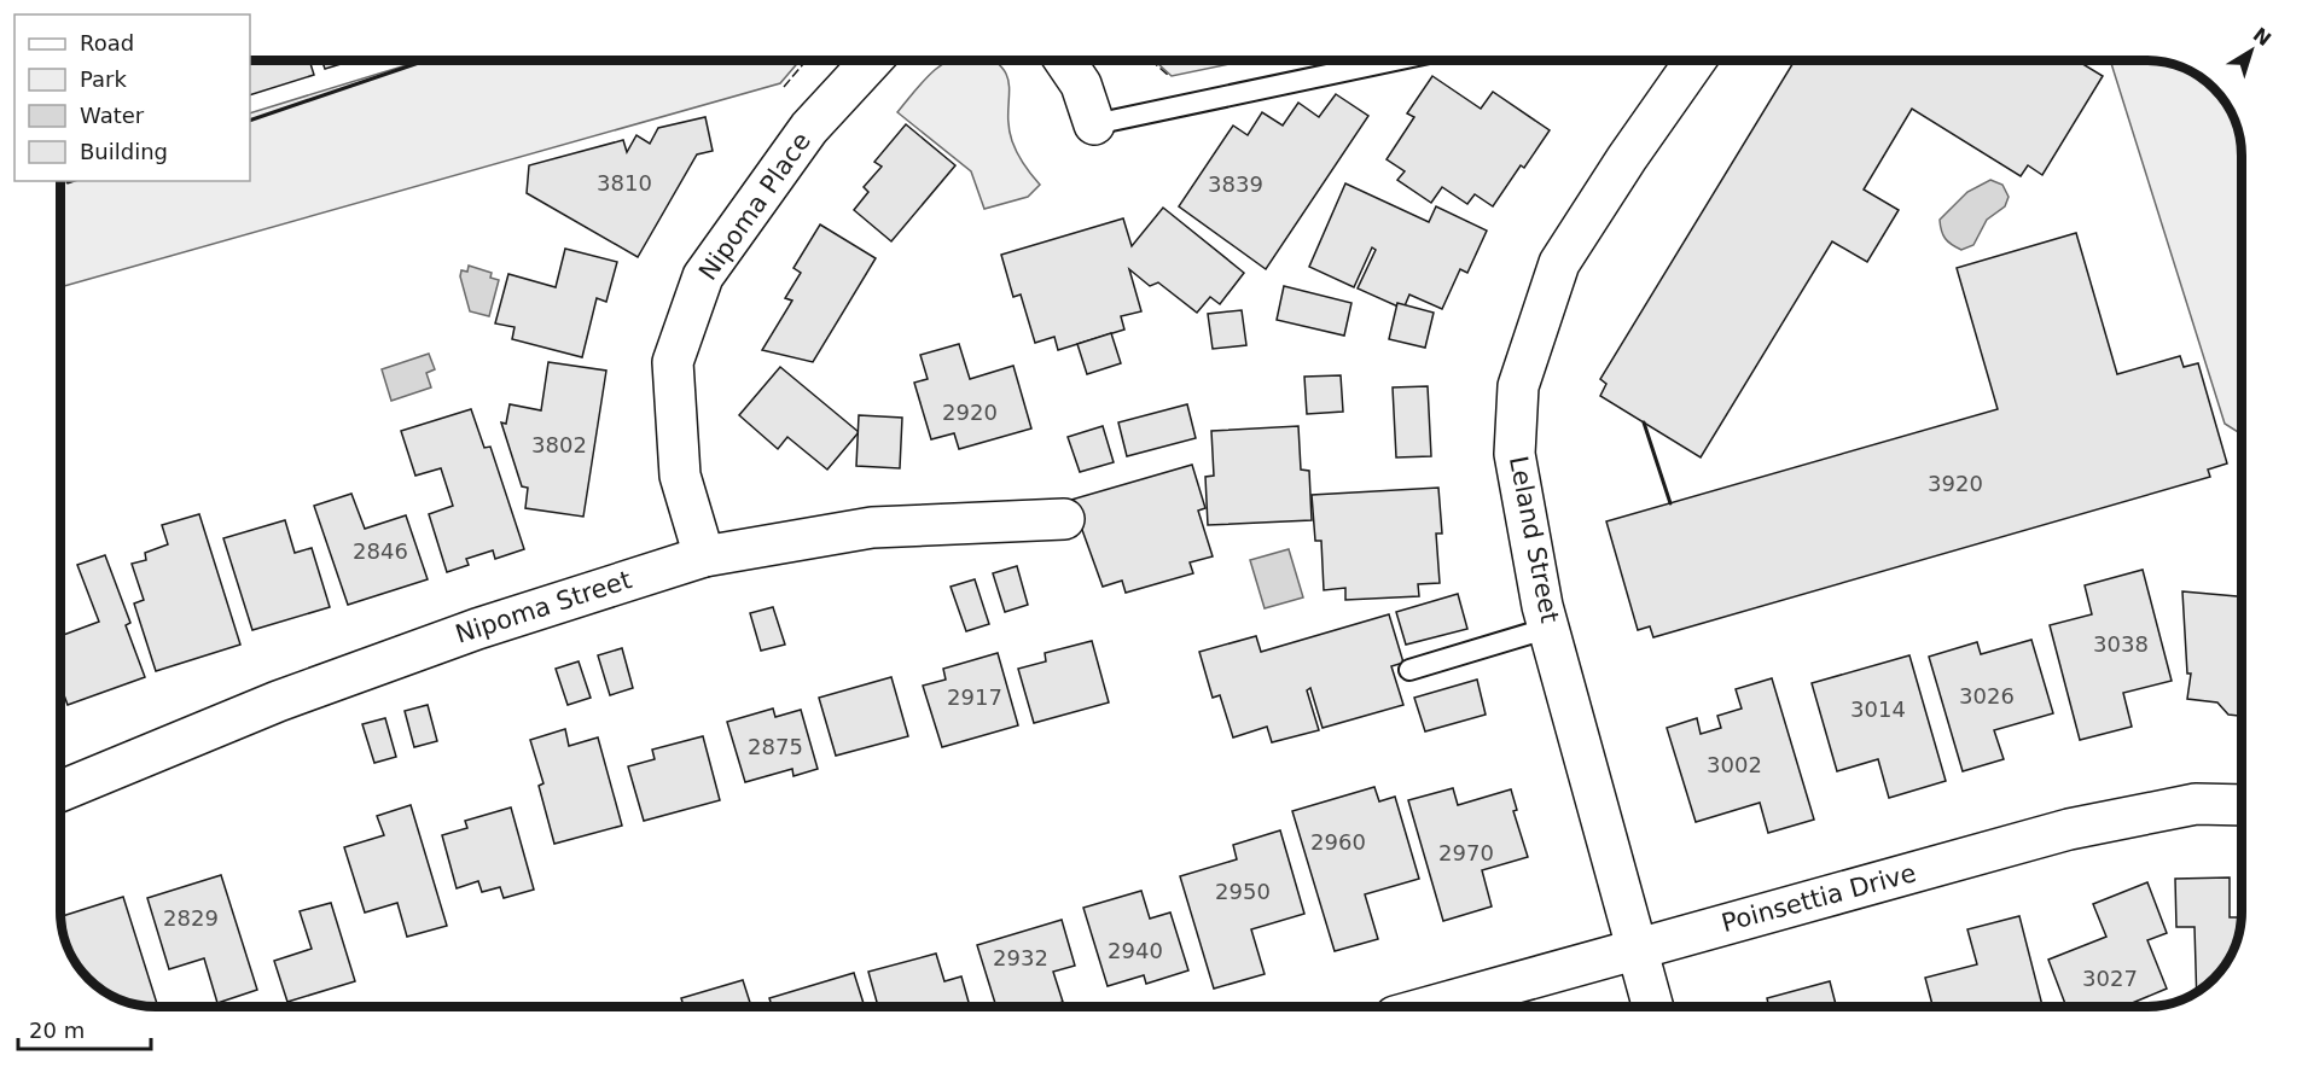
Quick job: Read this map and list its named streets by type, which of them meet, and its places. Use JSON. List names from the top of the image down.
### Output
{
  "streets": {
    "street": [
      "Nipoma Place",
      "Leland Street",
      "Nipoma Street",
      "Poinsettia Drive"
    ]
  },
  "crossings": [
    ["Nipoma Place", "Nipoma Street"],
    ["Leland Street", "Poinsettia Drive"]
  ],
  "house_numbers": [
    "3810",
    "3839",
    "2920",
    "3802",
    "3920",
    "2846",
    "3038",
    "3026",
    "2917",
    "3014",
    "2875",
    "3002",
    "2960",
    "2970",
    "2950",
    "2829",
    "2940",
    "2932",
    "3027"
  ],
  "legend": [
    "Road",
    "Park",
    "Water",
    "Building"
  ],
  "scale_bar": "20 m",
  "north": "top right"
}
